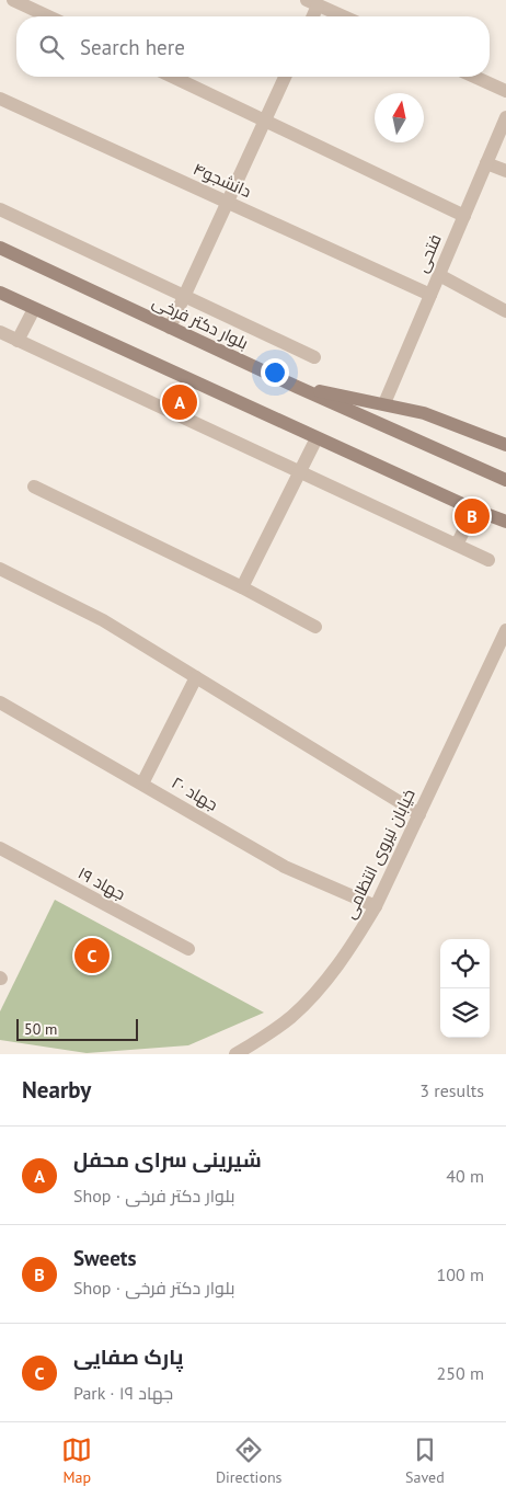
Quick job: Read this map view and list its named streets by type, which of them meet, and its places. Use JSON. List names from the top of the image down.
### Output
{
  "streets": {
    "main road": ["بلوار دکتر فرخی"],
    "street": [
      "دانشجو۴",
      "فتحی",
      "جهاد ۲۰",
      "خیابان نیروی انتظامی",
      "جهاد ۱۹"
    ]
  },
  "crossings": [
    ["دانشجو۴", "فتحی"],
    ["جهاد ۲۰", "خیابان نیروی انتظامی"]
  ],
  "scale_bar": "50 m",
  "north": "top",
  "page": {
    "search": "Search here",
    "pins": ["A", "B", "C"],
    "scale": "50 m",
    "heading": ["Nearby", "3 results"],
    "list": [
      {
        "mark": "A",
        "name": "شیرینی سرای محفل",
        "note": "Shop · بلوار دکتر فرخی",
        "value": "40 m"
      },
      {
        "mark": "B",
        "name": "Sweets",
        "note": "Shop · بلوار دکتر فرخی",
        "value": "100 m"
      },
      {
        "mark": "C",
        "name": "پارک صفایی",
        "note": "Park · جهاد ۱۹",
        "value": "250 m"
      }
    ],
    "nav": ["Map", "Directions", "Saved"]
  }
}
